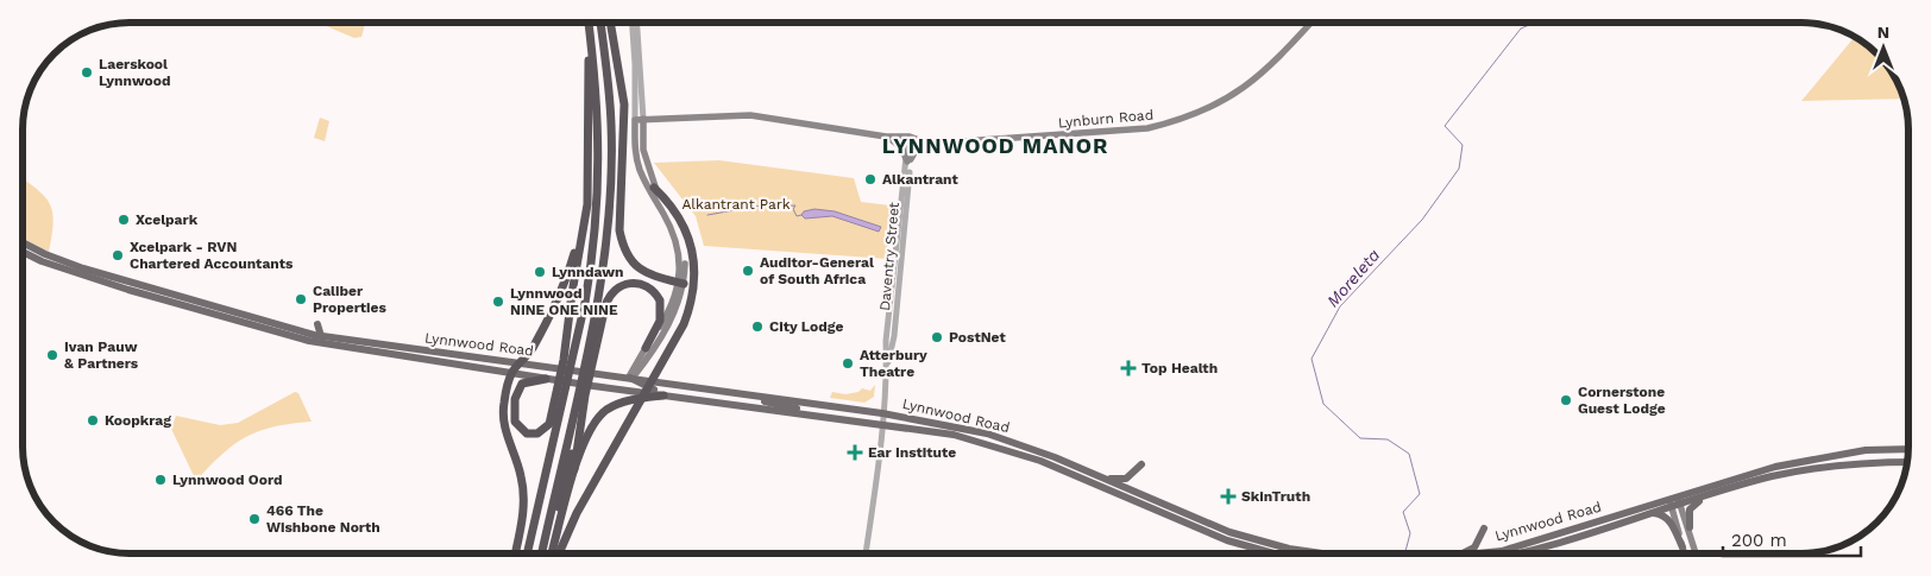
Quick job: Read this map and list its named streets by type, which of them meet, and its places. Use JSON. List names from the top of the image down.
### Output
{
  "streets": {
    "main road": ["Lynburn Road", "Lynnwood Road"],
    "street": ["Daventry Street"]
  },
  "crossings": [
    ["Lynburn Road", "Daventry Street"],
    ["Daventry Street", "Lynnwood Road"]
  ],
  "districts": ["LYNNWOOD MANOR"],
  "water": ["Moreleta"],
  "parks": ["Alkantrant Park"],
  "places": {
    "other": [
      "Laerskool Lynnwood",
      "Alkantrant",
      "Xcelpark",
      "Xcelpark - RVN Chartered Accountants",
      "Auditor-General of South Africa",
      "Lynndawn",
      "Caliber Properties",
      "Lynnwood NINE ONE NINE",
      "City Lodge",
      "PostNet",
      "Ivan Pauw & Partners",
      "Atterbury Theatre",
      "Cornerstone Guest Lodge",
      "Koopkrag",
      "Lynnwood Oord",
      "466 The Wishbone North"
    ],
    "health": ["Top Health", "Ear Institute", "SkinTruth"]
  },
  "scale_bar": "200 m",
  "north": "top"
}
